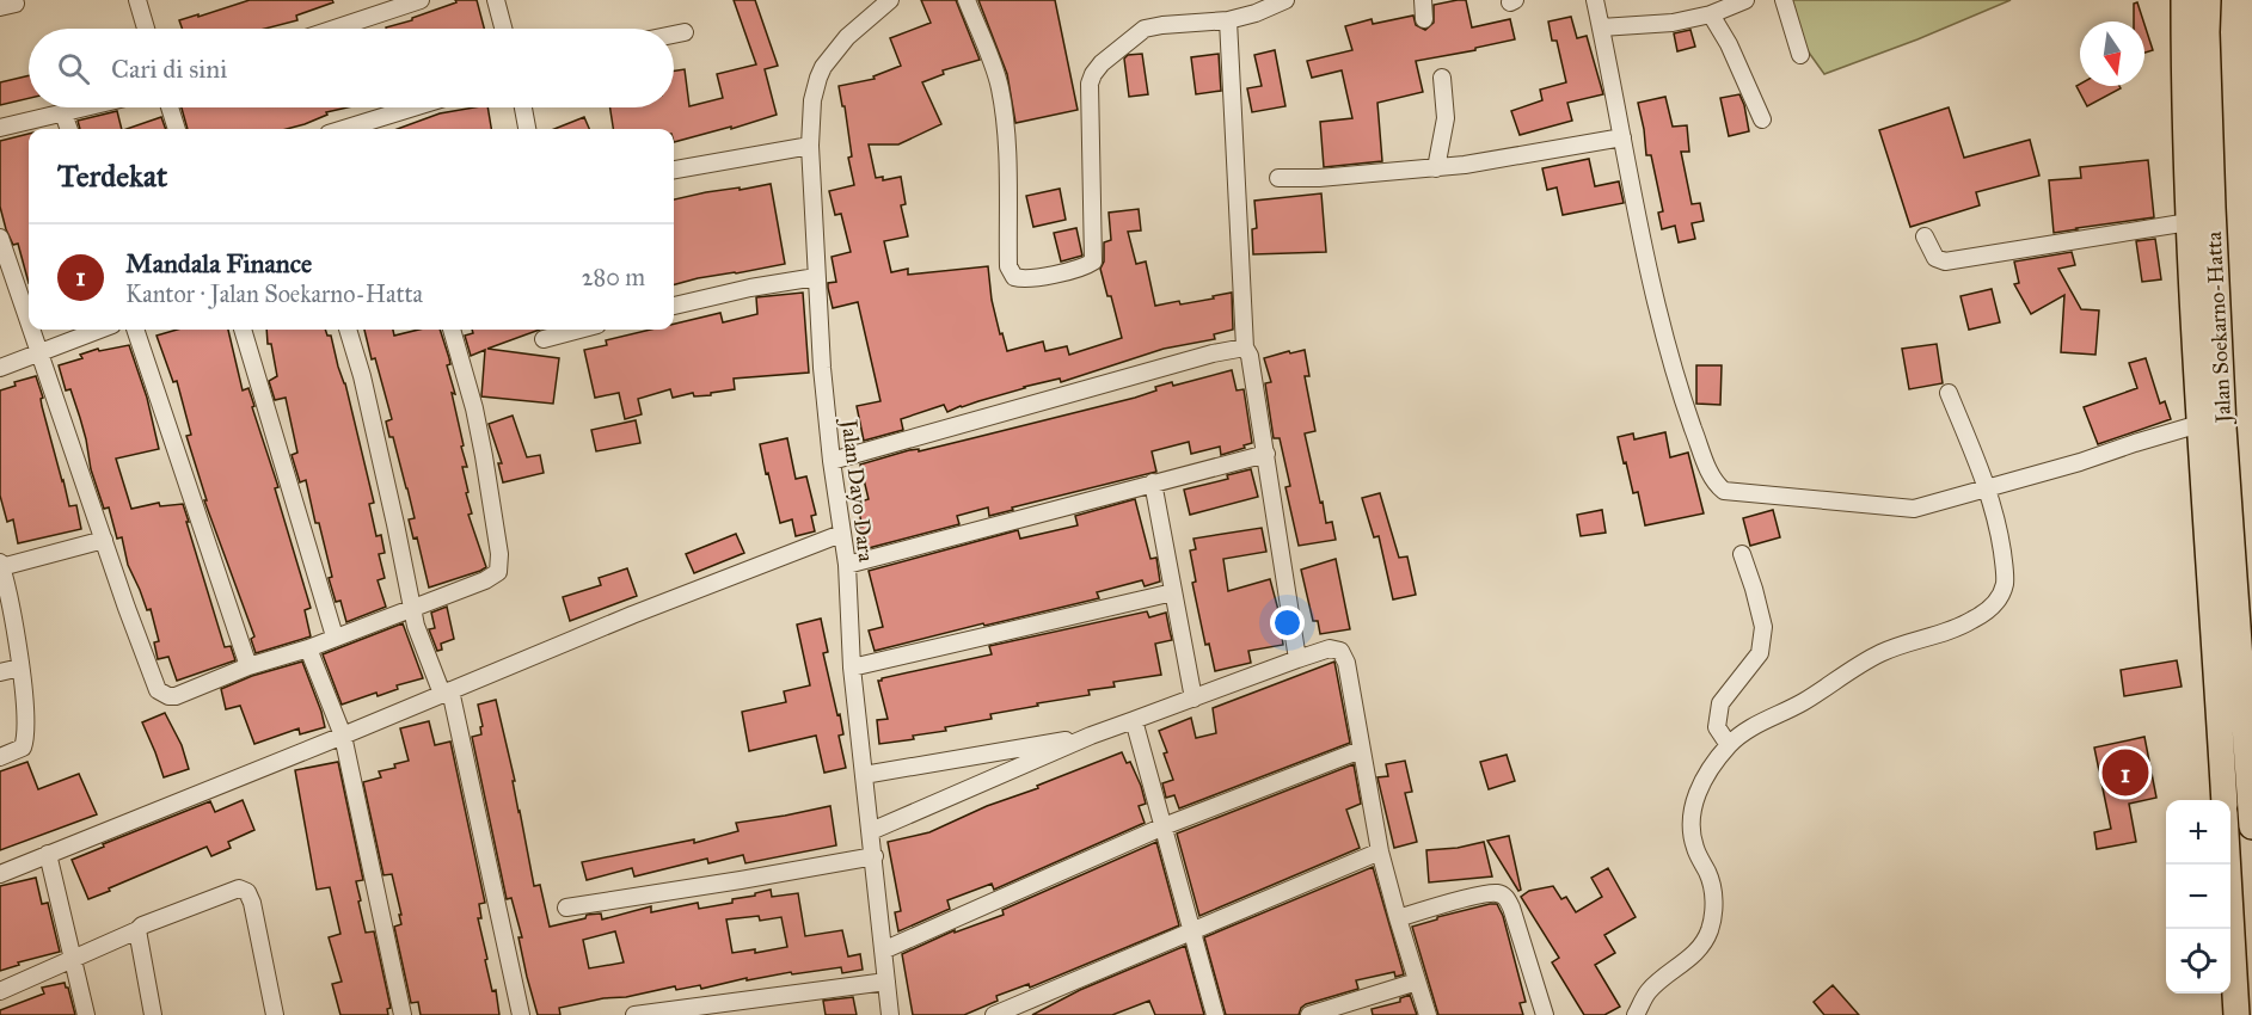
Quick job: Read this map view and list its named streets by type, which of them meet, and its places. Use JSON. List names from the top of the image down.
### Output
{
  "streets": {
    "main road": ["Jalan Soekarno-Hatta"],
    "street": ["Jalan Dayo Dara"]
  },
  "north": "bottom",
  "page": {
    "search": "Cari di sini",
    "heading": "Terdekat",
    "list": [
      {
        "mark": "1",
        "name": "Mandala Finance",
        "note": "Kantor · Jalan Soekarno-Hatta",
        "value": "280 m"
      }
    ],
    "pins": "1",
    "map_buttons": ["+", "−"]
  }
}
